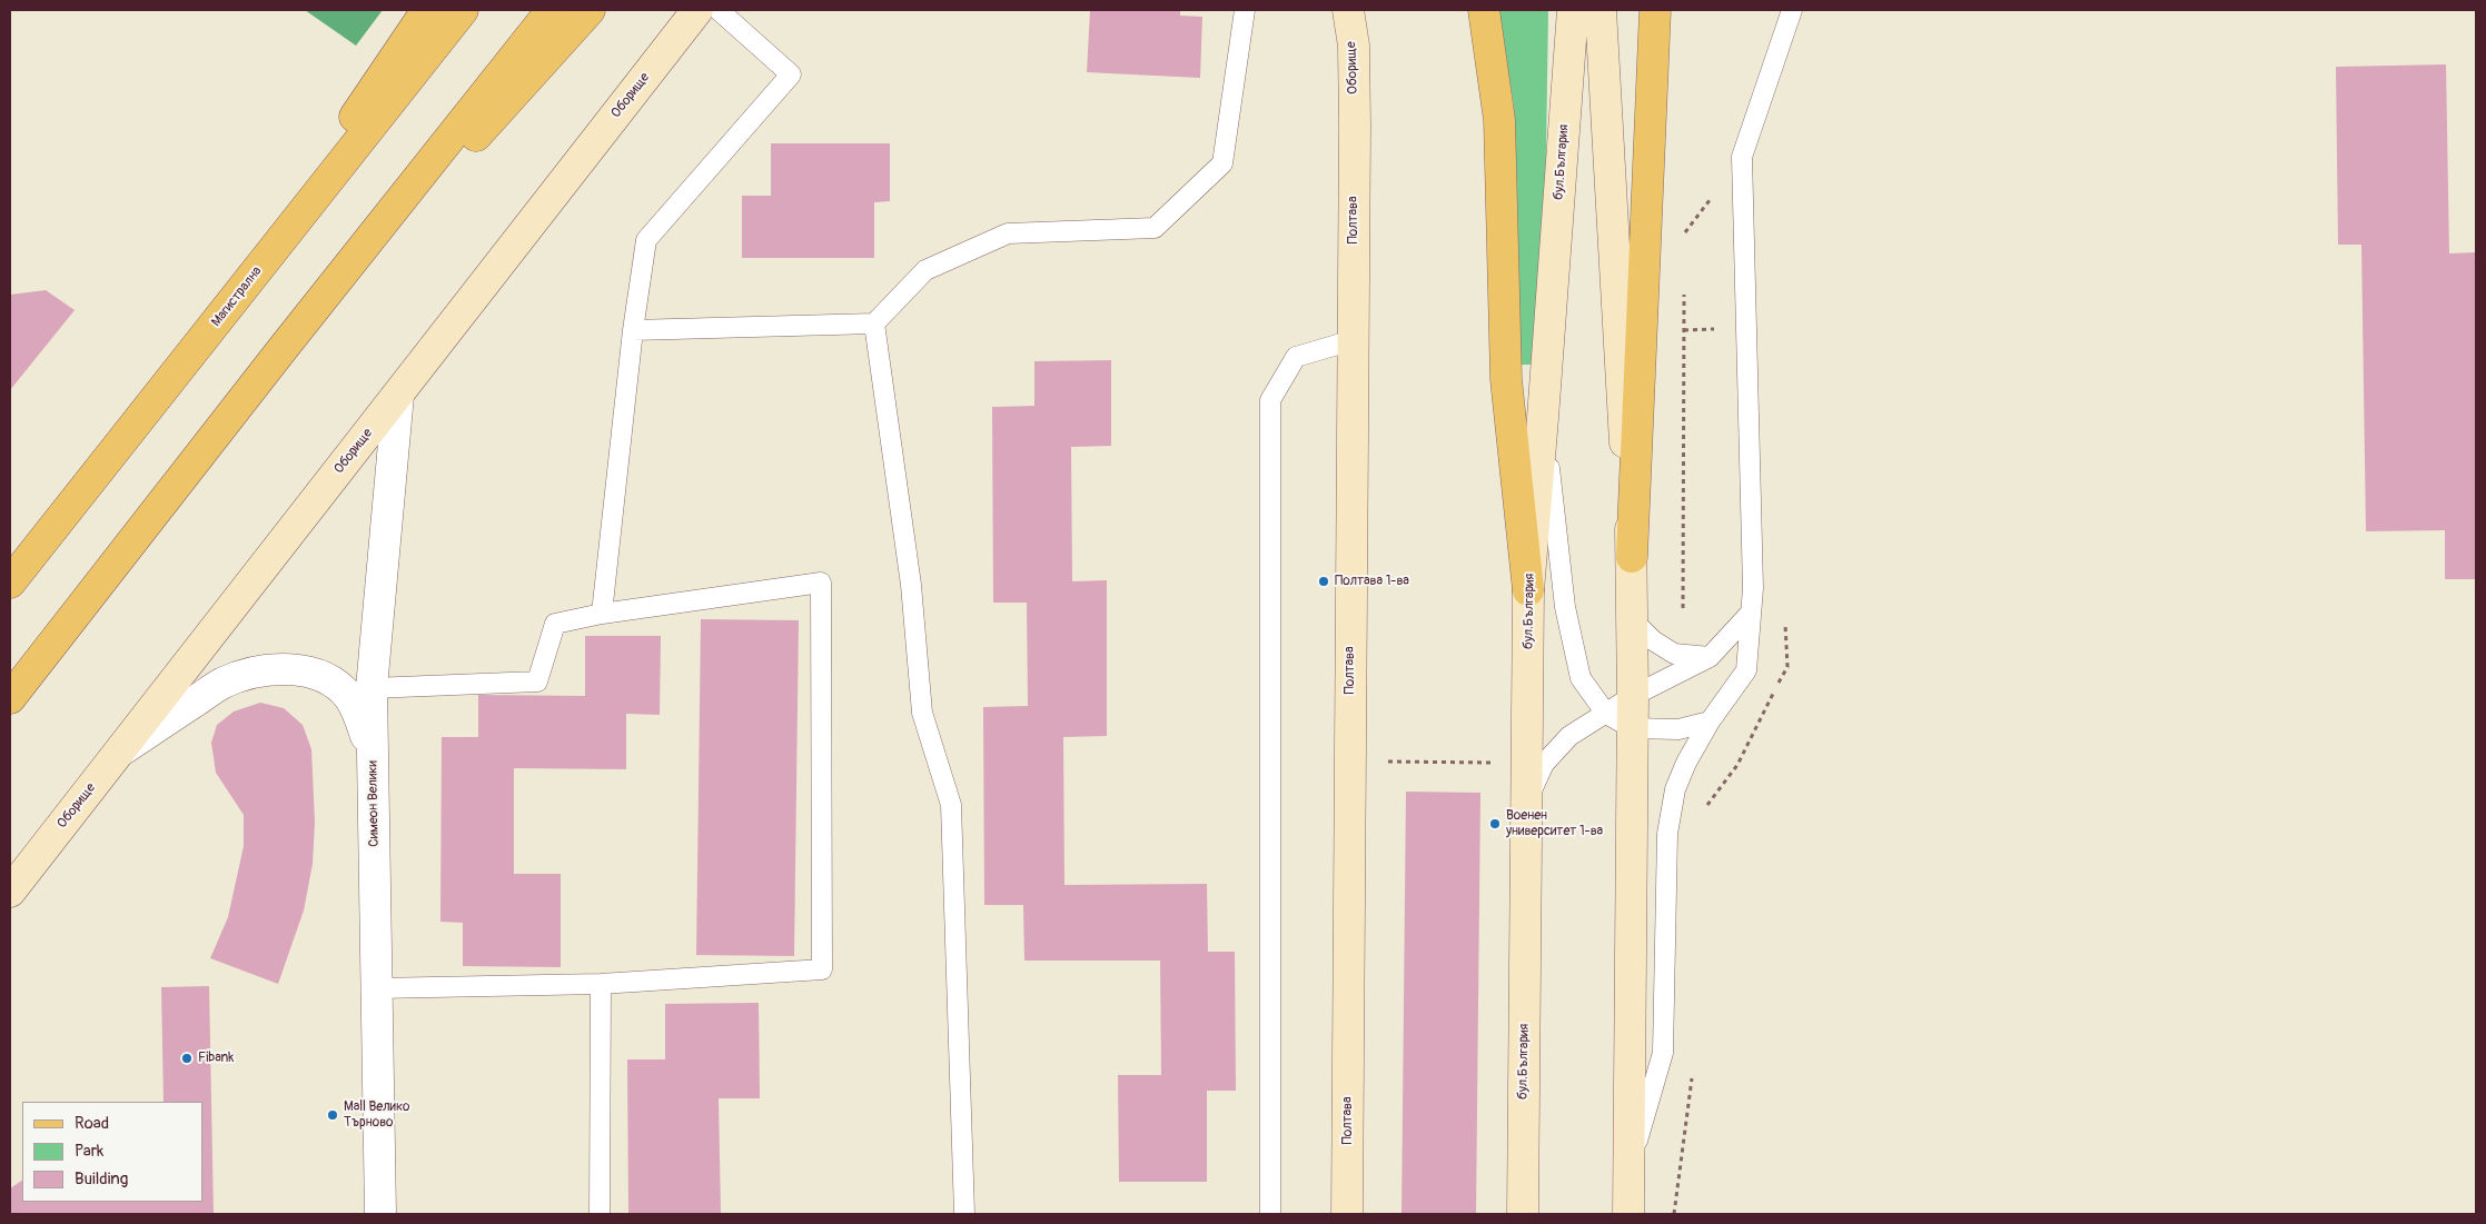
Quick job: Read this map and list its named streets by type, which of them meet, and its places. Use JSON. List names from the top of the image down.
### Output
{
  "streets": {
    "main road": [
      "Оборище",
      "бул.България",
      "Полтава",
      "Магистрална"
    ],
    "street": ["Симеон Велики"]
  },
  "crossings": [
    ["Оборище", "Полтава"],
    ["Оборище", "Симеон Велики"]
  ],
  "places": [
    "Полтава 1-ва",
    "Военен университет 1-ва",
    "Fibank",
    "Mall Велико Търново"
  ],
  "legend": ["Road", "Park", "Building"]
}
